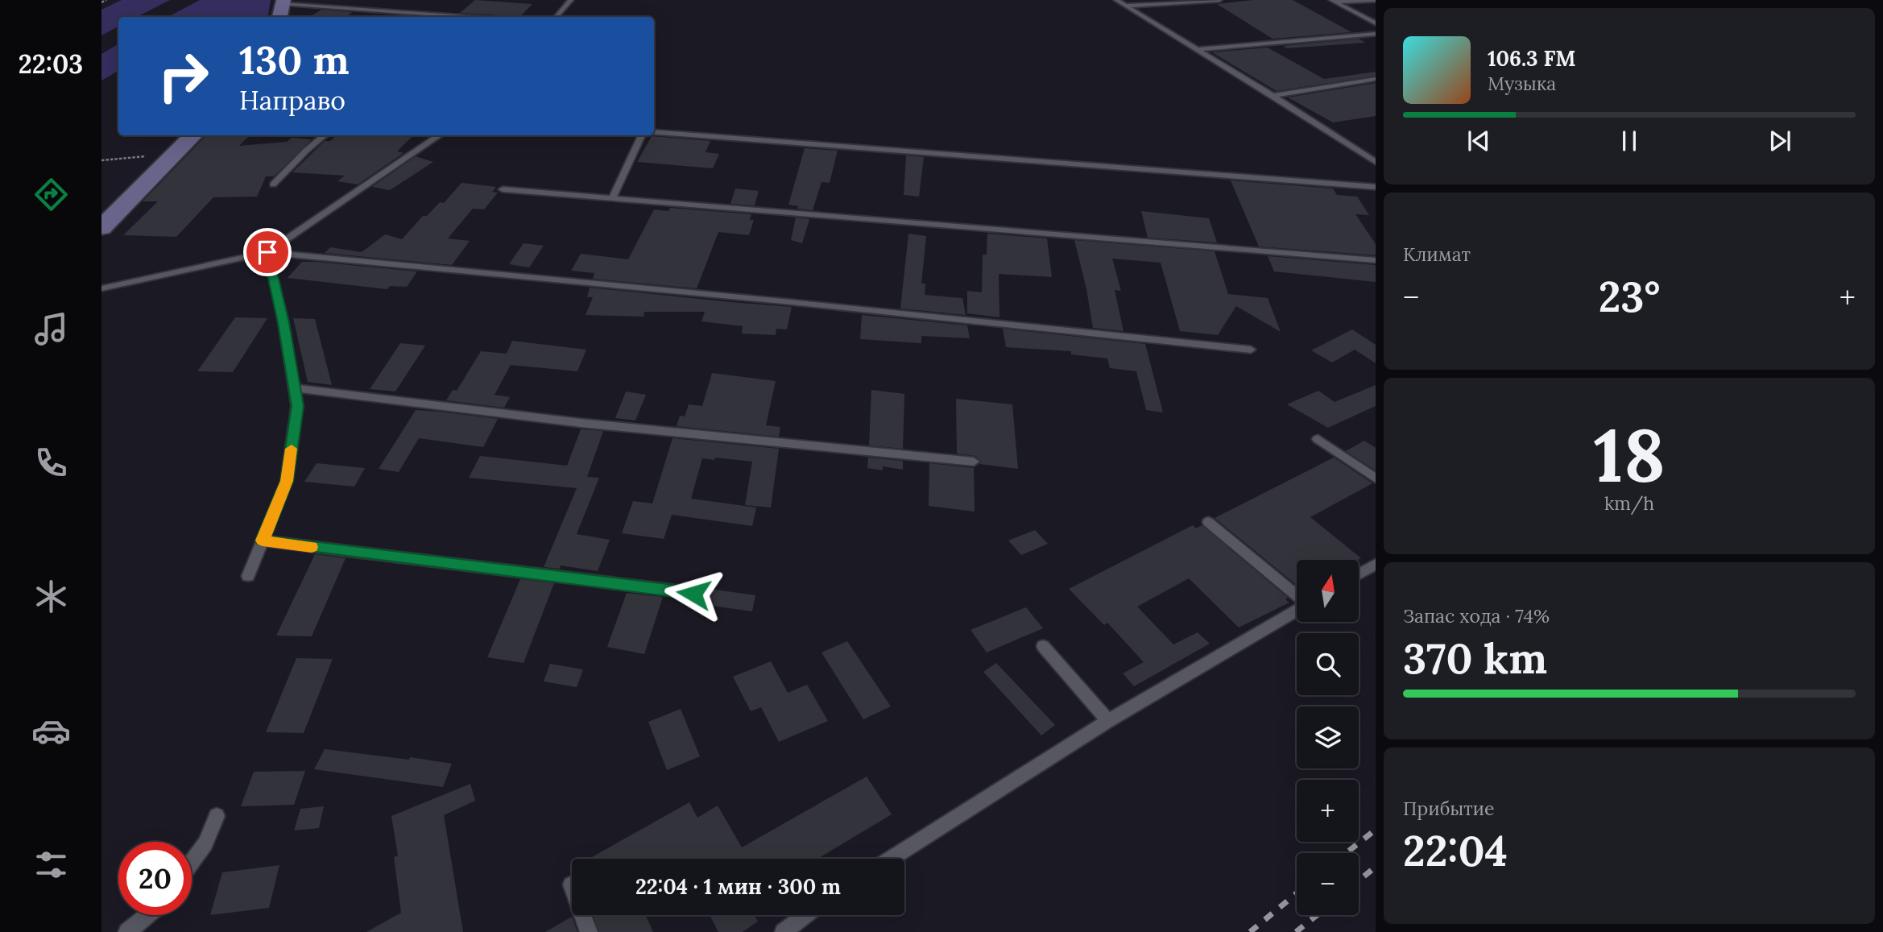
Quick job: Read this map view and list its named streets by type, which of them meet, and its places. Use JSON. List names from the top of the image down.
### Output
{
  "north": "top",
  "page": {
    "tabs": "22:03",
    "turn": ["130 m", "Направо"],
    "song": ["106.3 FM", "Музыка"],
    "tile": [
      "Климат",
      ["18", "km/h"],
      ["Запас хода · 74%", "370 km"],
      ["Прибытие", "22:04"]
    ],
    "heat": ["−", "23°", "+"],
    "map_buttons": ["+", "−"],
    "limit": "20",
    "trip": "22:04 · 1 мин · 300 m"
  }
}
